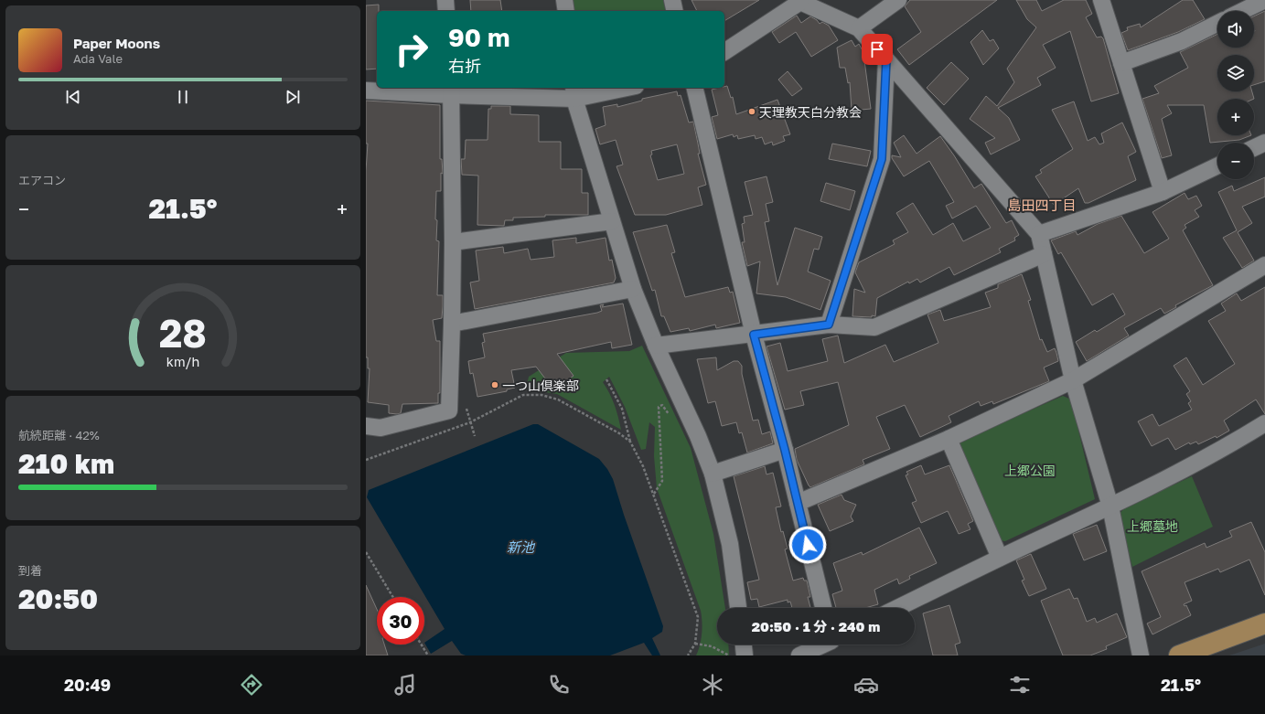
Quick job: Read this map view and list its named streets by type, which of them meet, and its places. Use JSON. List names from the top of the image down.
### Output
{
  "districts": ["島田四丁目"],
  "water": ["新池"],
  "parks": ["上郷公園", "上郷墓地"],
  "places": ["天理教天白分教会", "一つ山倶楽部"],
  "page": {
    "map_buttons": ["+", "−"],
    "turn": ["90 m", "右折"],
    "song": ["Paper Moons", "Ada Vale"],
    "tile": [
      "エアコン",
      ["航続距離 · 42%", "210 km"],
      ["到着", "20:50"]
    ],
    "heat": ["−", "21.5°", "+"],
    "limit": "30",
    "trip": "20:50 · 1 分 · 240 m",
    "tabs": ["20:49", "21.5°"],
    "gauge": ["28", "km/h"]
  }
}
